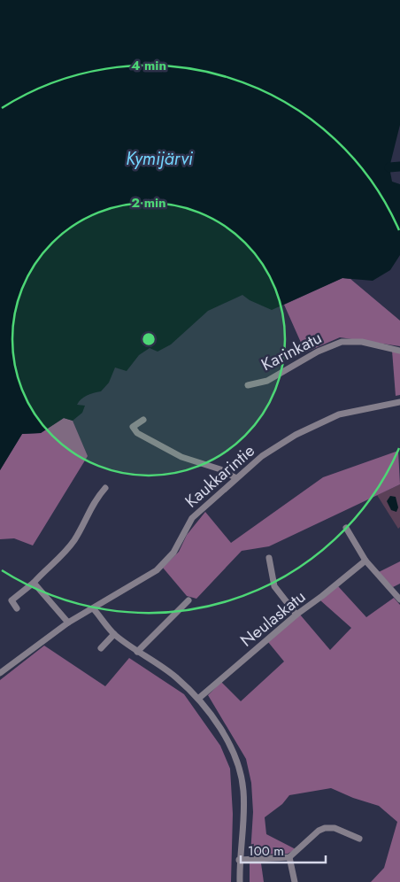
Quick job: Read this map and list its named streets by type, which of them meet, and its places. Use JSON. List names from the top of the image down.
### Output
{
  "streets": {
    "street": ["Karinkatu", "Kaukkarintie", "Neulaskatu"]
  },
  "water": ["Kymijärvi"],
  "scale_bar": "100 m",
  "rings": ["4 min", "2 min"]
}
